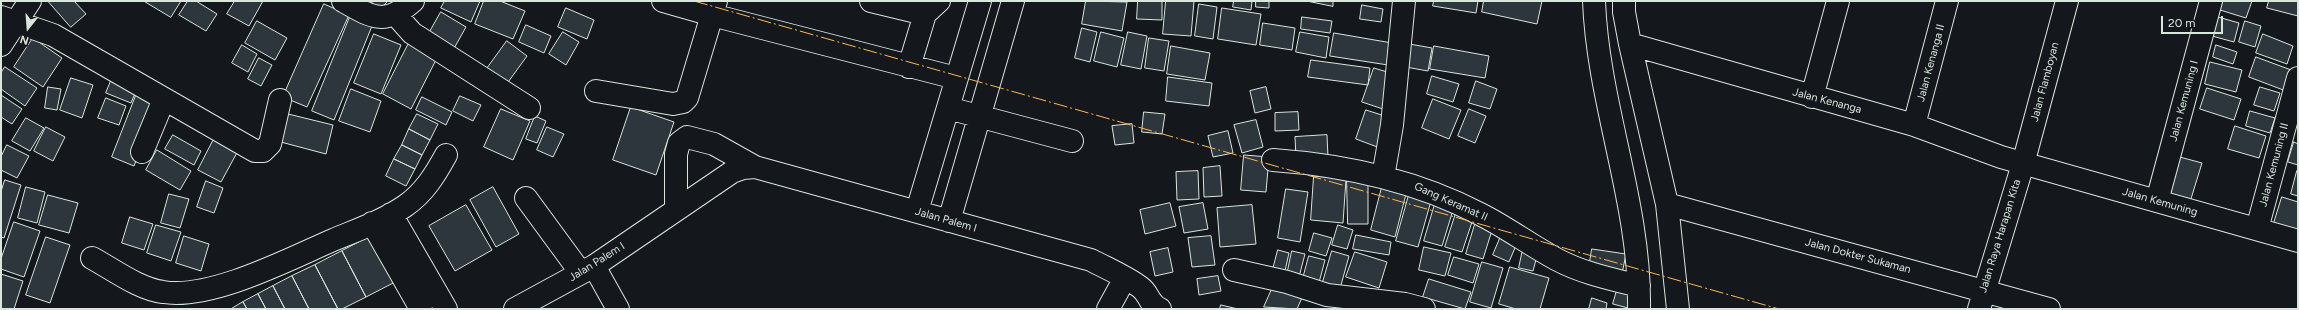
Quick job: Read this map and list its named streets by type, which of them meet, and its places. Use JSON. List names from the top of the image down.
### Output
{
  "streets": {
    "street": [
      "Jalan Kenanga II",
      "Jalan Flamboyan",
      "Jalan Kenanga",
      "Jalan Kemuning I",
      "Jalan Kemuning II",
      "Gang Keramat II",
      "Jalan Kemuning",
      "Jalan Palem I",
      "Jalan Raya Harapan Kita",
      "Jalan Dokter Sukaman"
    ]
  },
  "crossings": [
    ["Jalan Kenanga II", "Jalan Kenanga"],
    ["Jalan Flamboyan", "Jalan Kenanga"],
    ["Jalan Flamboyan", "Jalan Kemuning"],
    ["Jalan Flamboyan", "Jalan Raya Harapan Kita"],
    ["Jalan Kenanga", "Jalan Kemuning"],
    ["Jalan Kenanga", "Jalan Raya Harapan Kita"],
    ["Jalan Kemuning I", "Jalan Kemuning"],
    ["Jalan Kemuning II", "Jalan Kemuning"],
    ["Jalan Kemuning", "Jalan Raya Harapan Kita"],
    ["Jalan Raya Harapan Kita", "Jalan Dokter Sukaman"]
  ],
  "scale_bar": "20 m",
  "north": "bottom"
}
